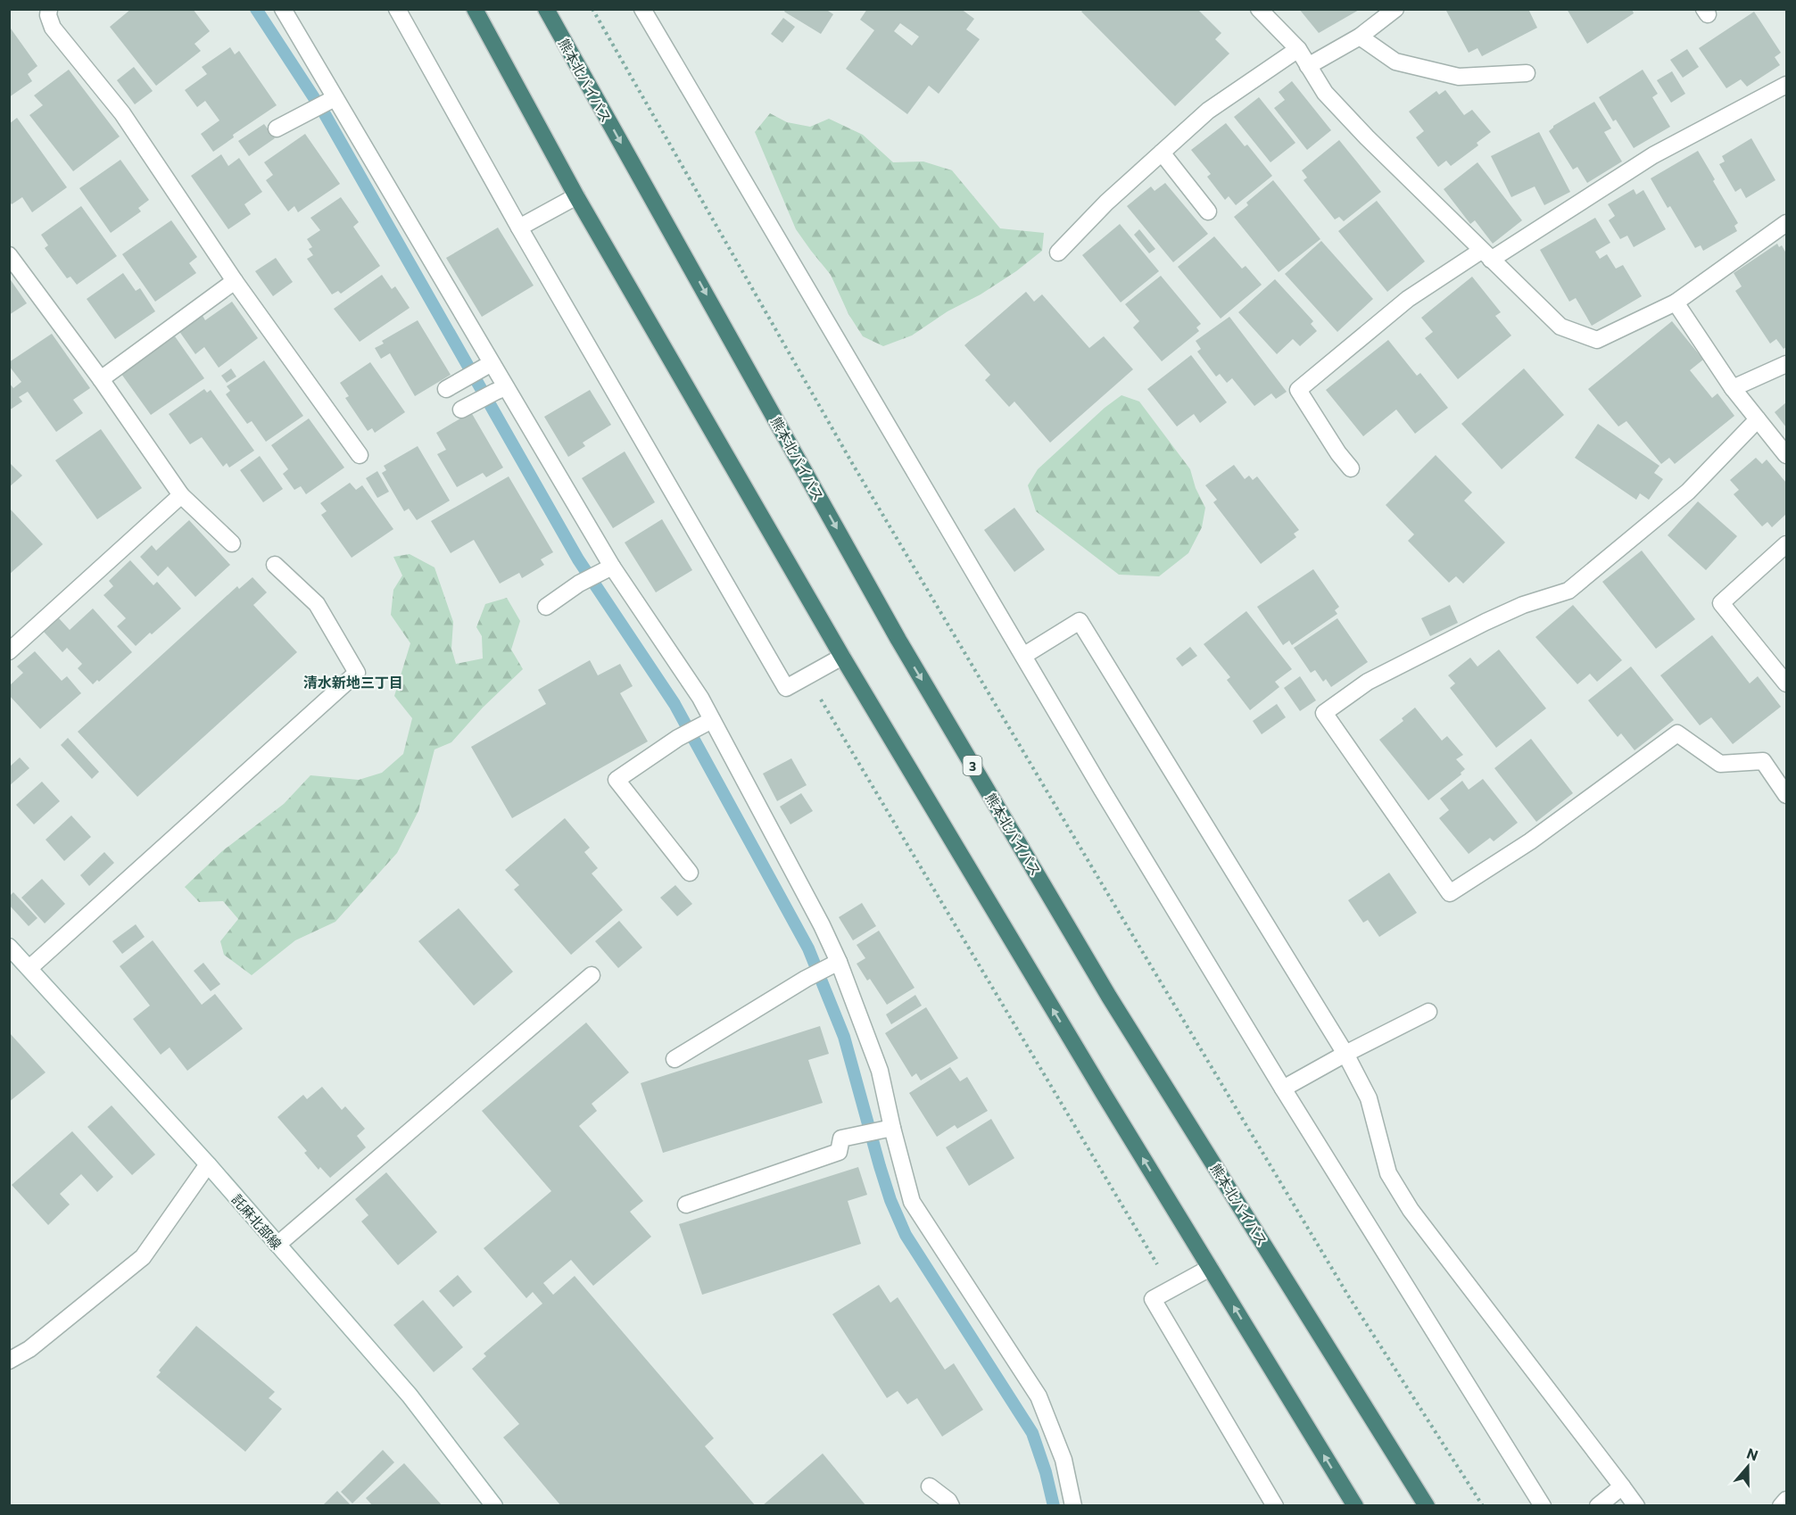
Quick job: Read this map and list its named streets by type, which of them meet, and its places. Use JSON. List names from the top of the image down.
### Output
{
  "streets": {
    "highway": ["熊本北バイパス", "3"],
    "street": ["託麻北部線"]
  },
  "districts": ["清水新地三丁目"],
  "north": "top"
}
